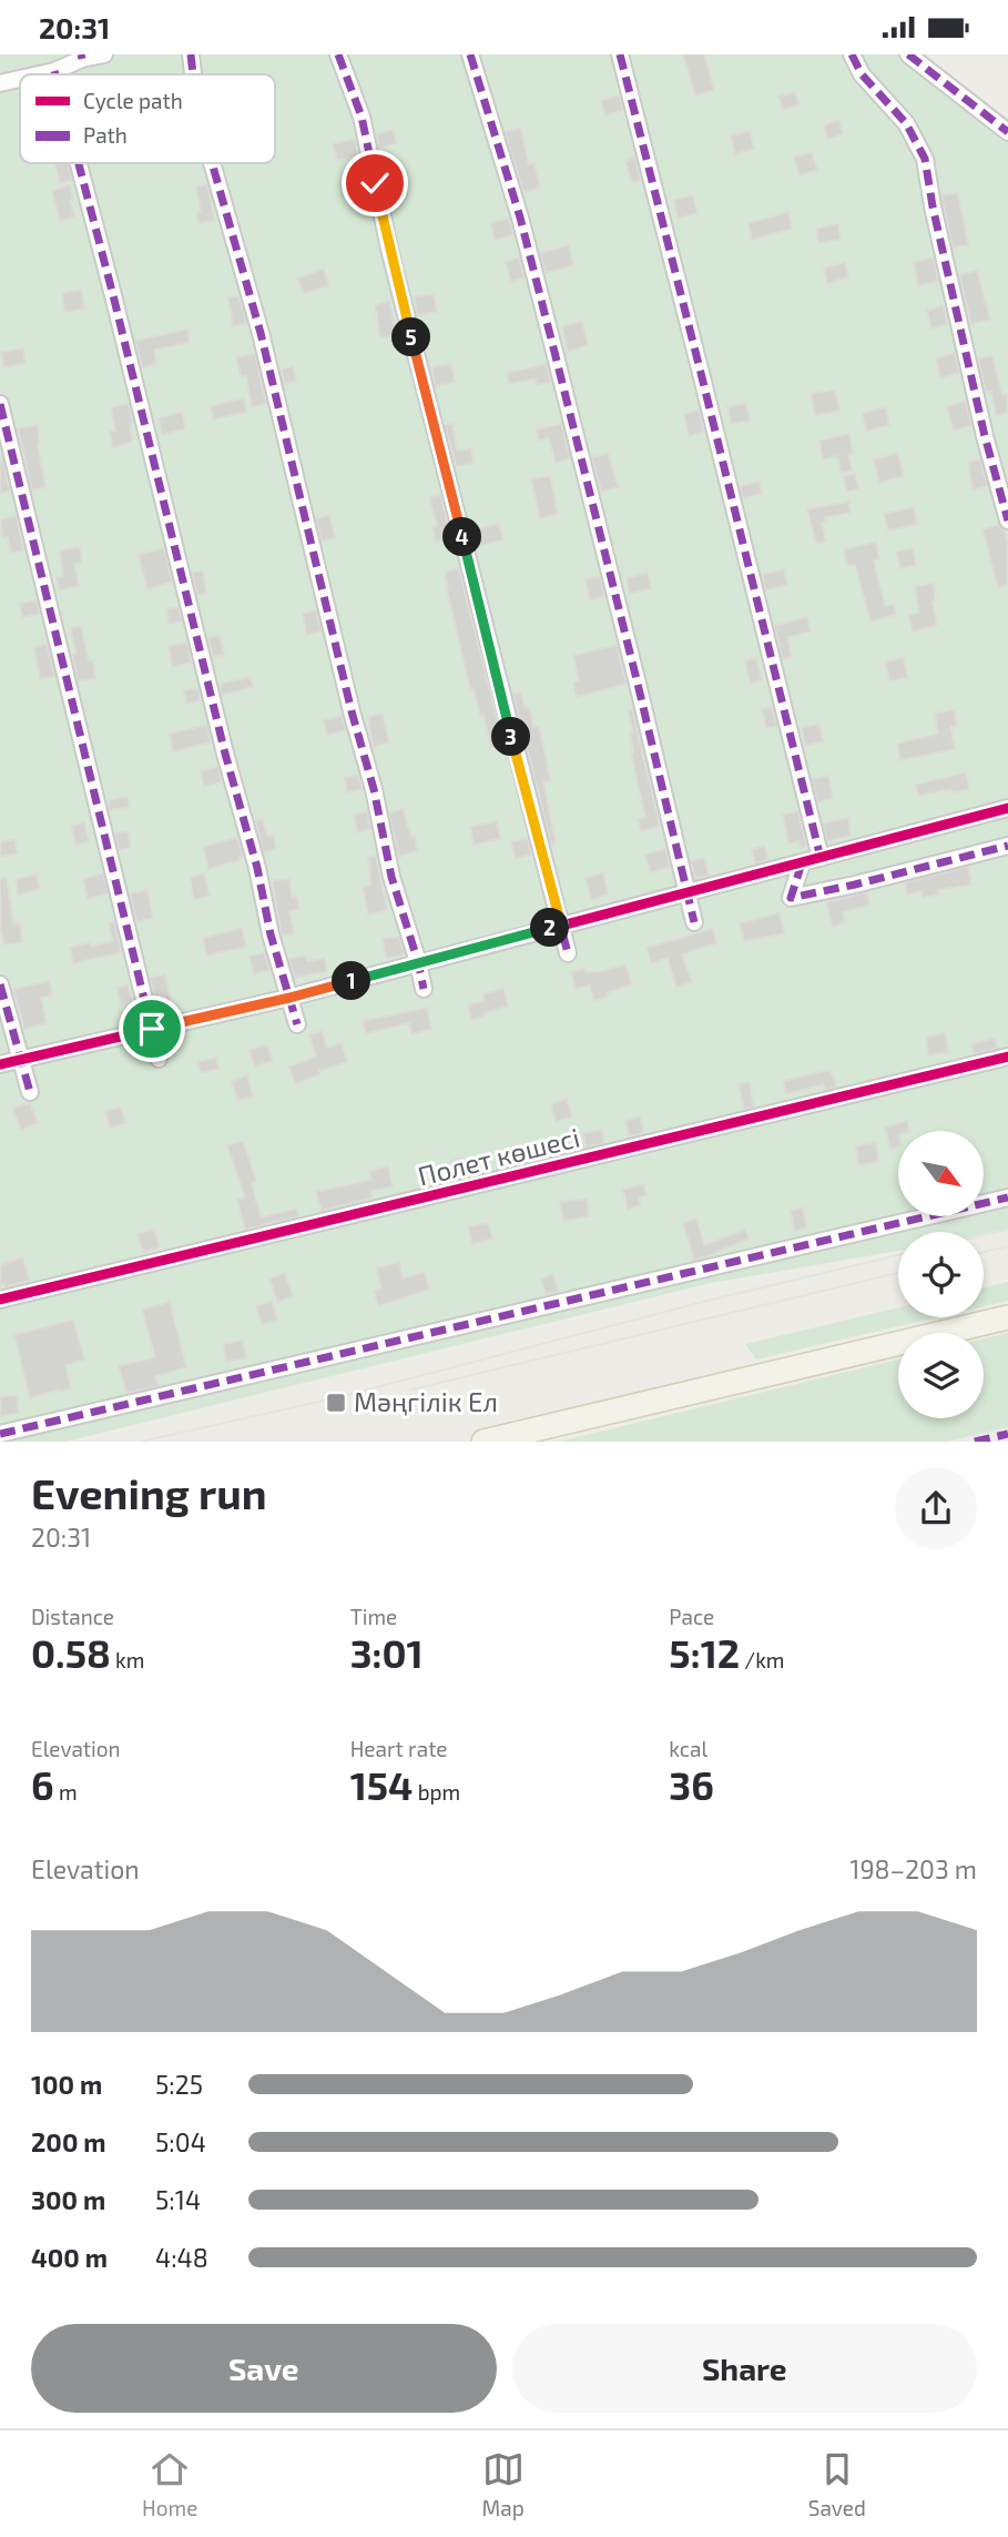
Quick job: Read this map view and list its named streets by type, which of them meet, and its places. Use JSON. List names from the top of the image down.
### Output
{
  "streets": {
    "street": ["Полет көшесі"]
  },
  "places": {
    "transit": ["Мәңгілік Ел"]
  },
  "legend": ["Cycle path", "Path"],
  "north": "bottom right",
  "page": {
    "status": "20:31",
    "pins": [
      "5",
      "4",
      "3",
      "2",
      "1"
    ],
    "heading": ["Evening run", "20:31"],
    "stats": [
      ["Distance", "0.58 km"],
      ["Time", "3:01"],
      ["Pace", "5:12 /km"],
      ["Elevation", "6 m"],
      ["Heart rate", "154 bpm"],
      ["kcal", "36"]
    ],
    "chart": ["Elevation", "198–203 m"],
    "list": [
      {
        "name": "100 m",
        "note": "5:25"
      },
      {
        "name": "200 m",
        "note": "5:04"
      },
      {
        "name": "300 m",
        "note": "5:14"
      },
      {
        "name": "400 m",
        "note": "4:48"
      }
    ],
    "buttons": ["Save", "Share"],
    "tabs": ["Home", "Map", "Saved"]
  }
}
